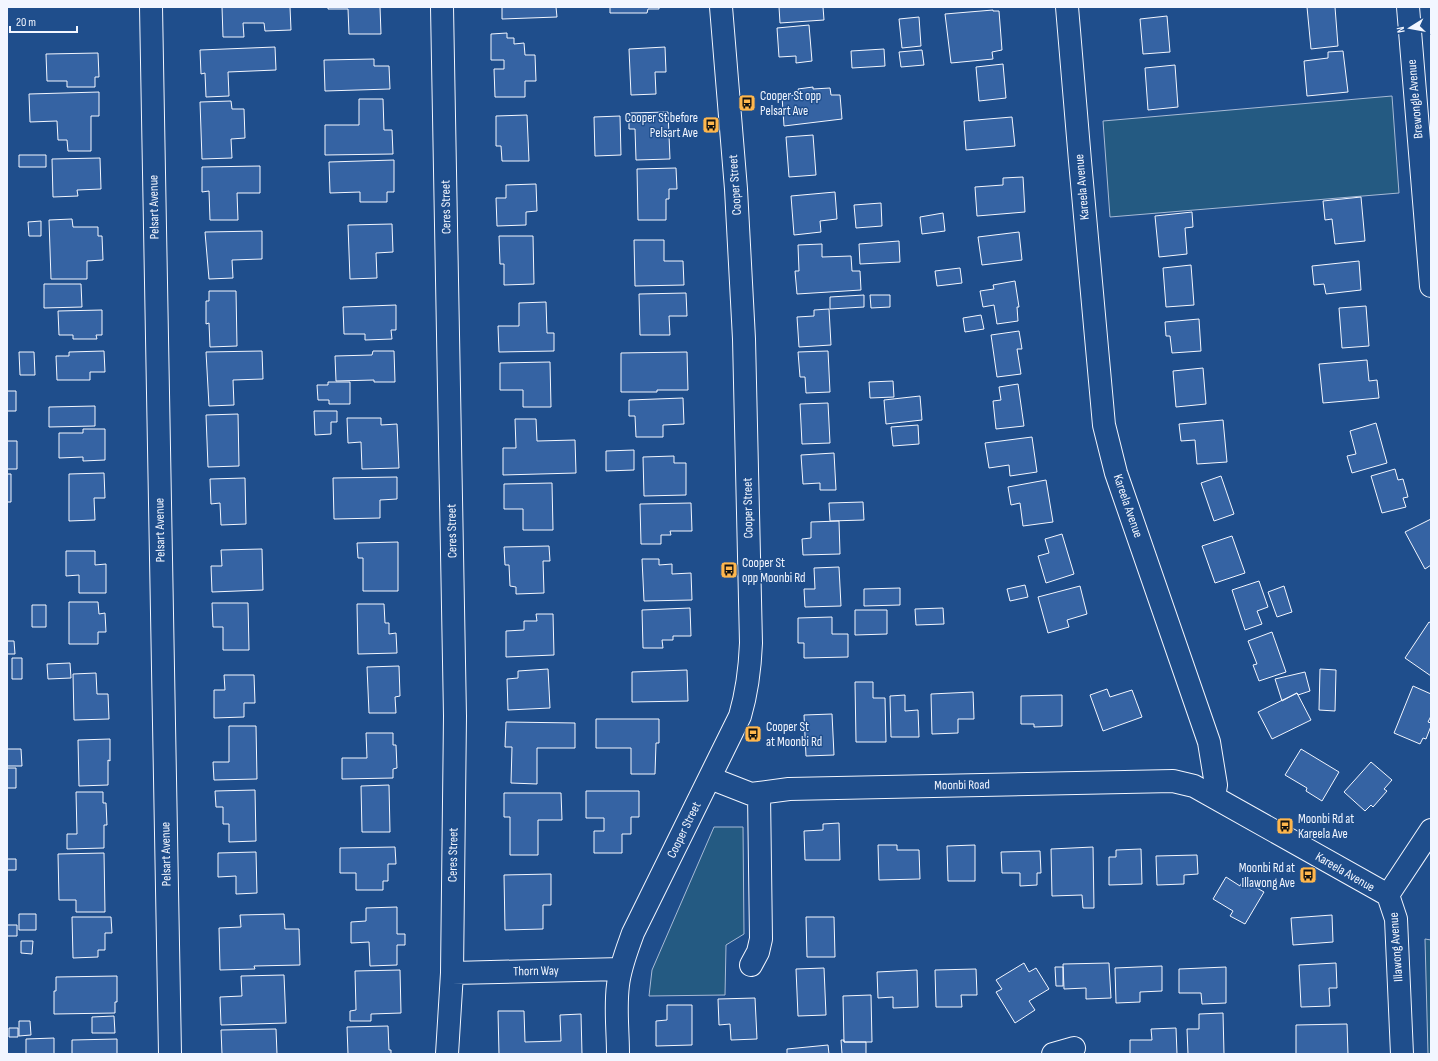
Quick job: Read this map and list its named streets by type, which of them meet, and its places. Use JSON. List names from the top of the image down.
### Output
{
  "streets": {
    "street": [
      "Brewongle Avenue",
      "Cooper Street",
      "Kareela Avenue",
      "Pelsart Avenue",
      "Ceres Street",
      "Moonbi Road",
      "Illawong Avenue",
      "Thorn Way"
    ]
  },
  "crossings": [
    ["Cooper Street", "Moonbi Road"],
    ["Cooper Street", "Thorn Way"],
    ["Kareela Avenue", "Moonbi Road"],
    ["Kareela Avenue", "Illawong Avenue"],
    ["Ceres Street", "Thorn Way"]
  ],
  "places": {
    "bus stop": [
      "Cooper St opp Pelsart Ave",
      "Cooper St before Pelsart Ave",
      "Cooper St opp Moonbi Rd",
      "Cooper St at Moonbi Rd",
      "Moonbi Rd at Kareela Ave",
      "Moonbi Rd at Illawong Ave"
    ]
  },
  "scale_bar": "20 m",
  "north": "left"
}
